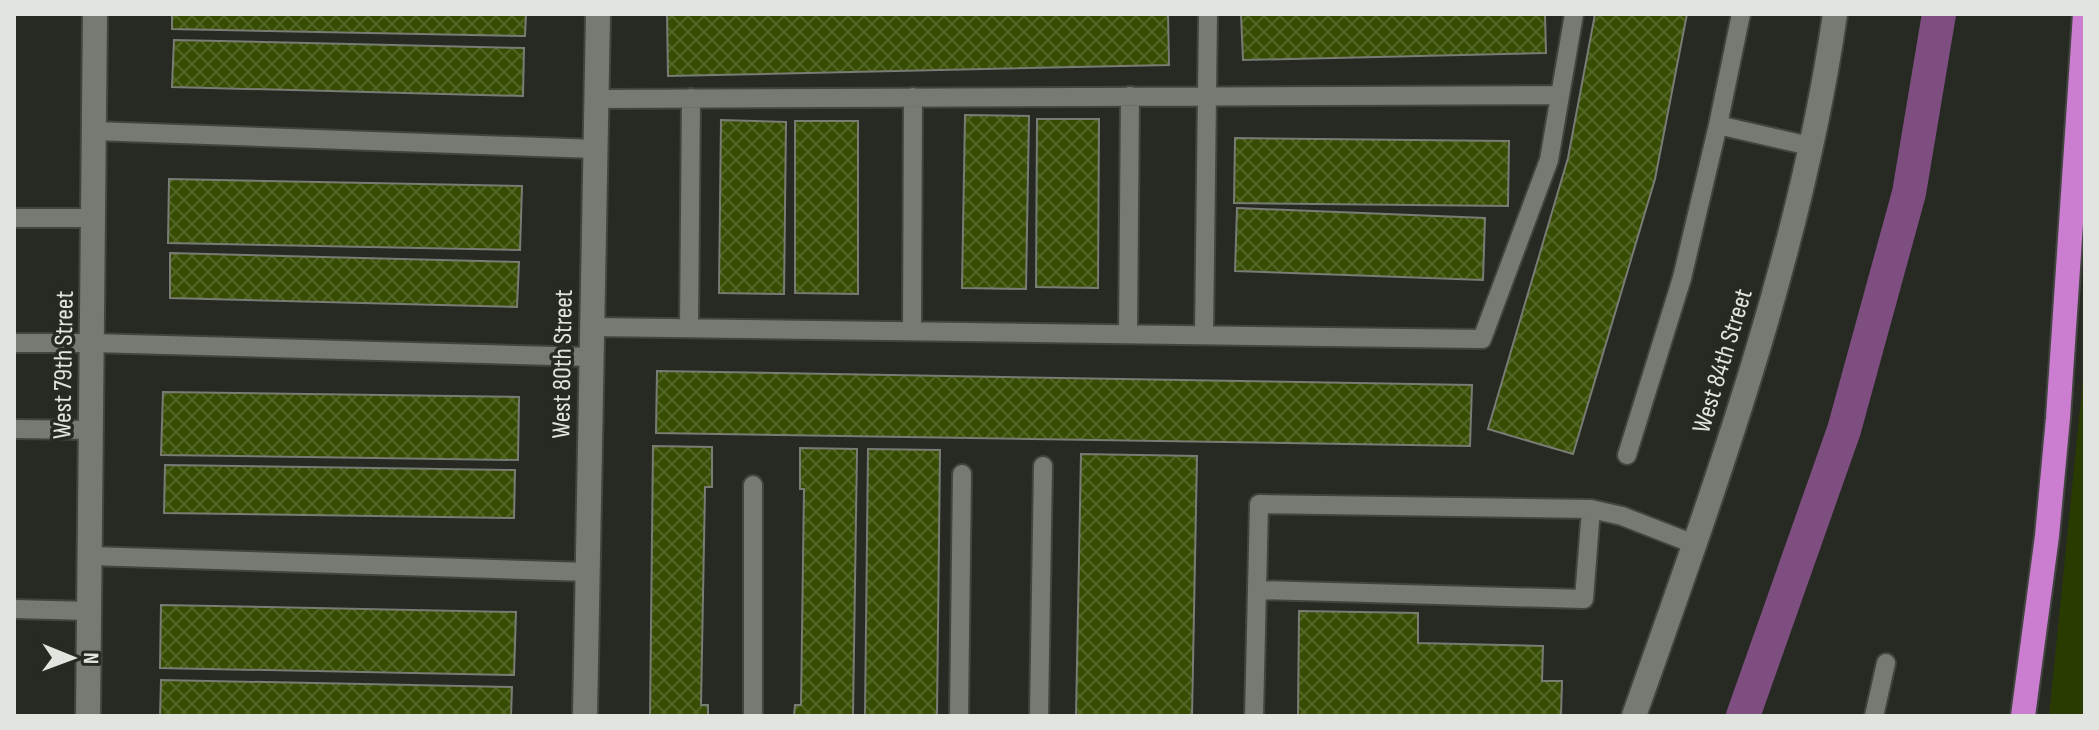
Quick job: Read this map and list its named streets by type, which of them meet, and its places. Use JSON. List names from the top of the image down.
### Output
{
  "streets": {
    "street": ["West 84th Street", "West 80th Street", "West 79th Street"]
  },
  "north": "right"
}
